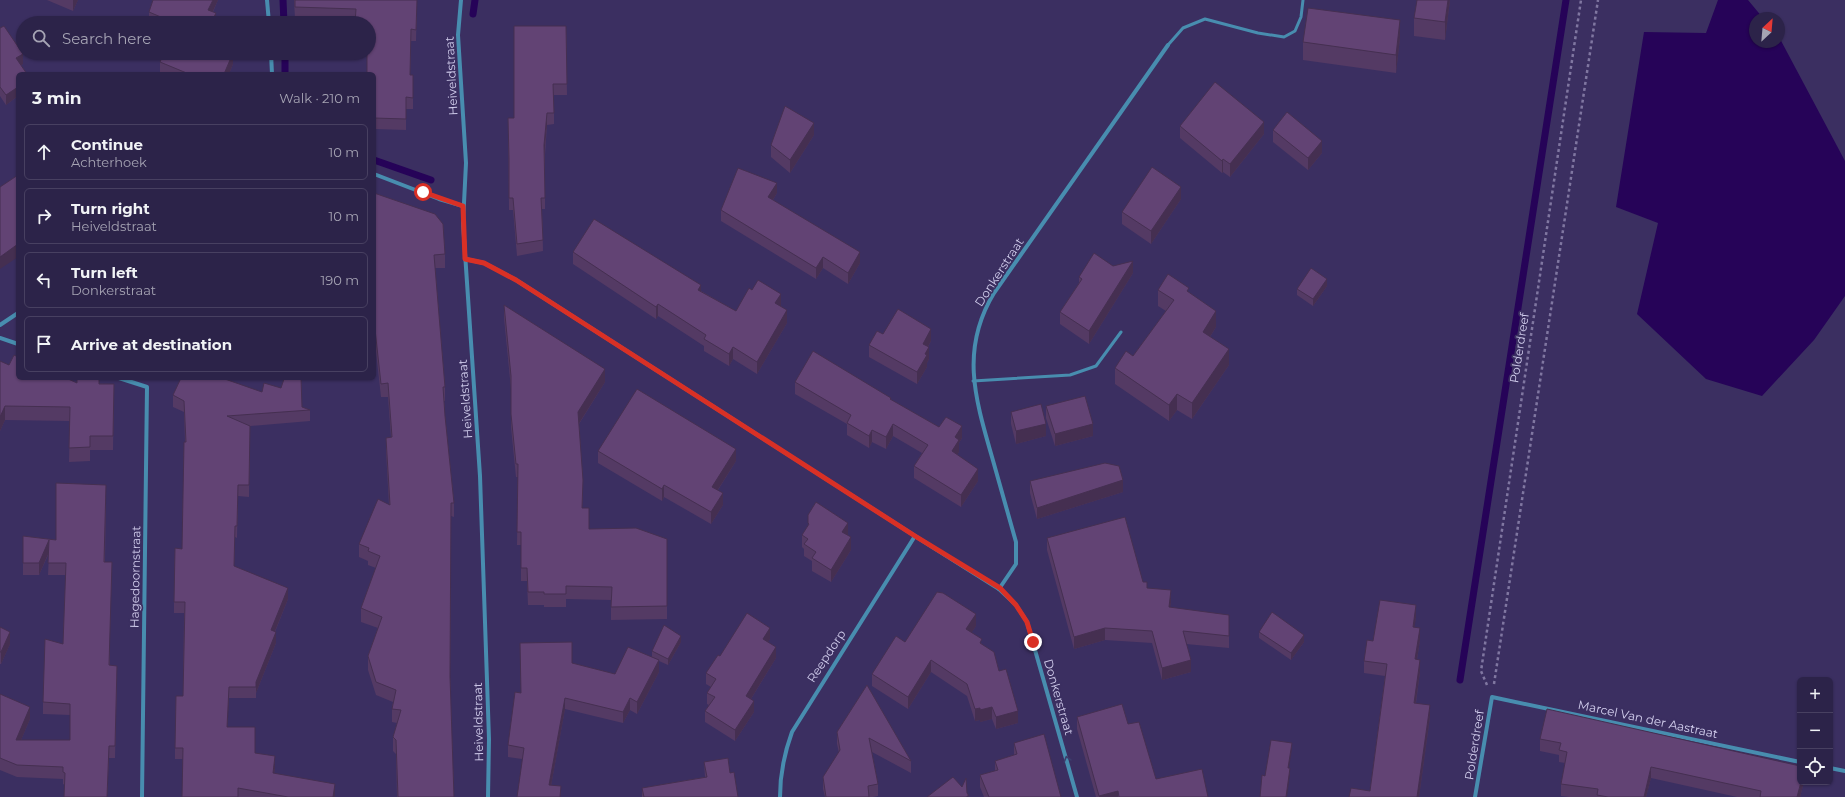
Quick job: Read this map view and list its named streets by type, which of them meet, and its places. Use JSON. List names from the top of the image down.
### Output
{
  "streets": {
    "street": [
      "Heiveldstraat",
      "Donkerstraat",
      "Polderdreef",
      "Hagedoornstraat",
      "Reepdorp",
      "Marcel Van der Aastraat"
    ]
  },
  "crossings": [
    ["Heiveldstraat", "Donkerstraat"],
    ["Donkerstraat", "Reepdorp"],
    ["Polderdreef", "Marcel Van der Aastraat"]
  ],
  "north": "top right",
  "page": {
    "search": "Search here",
    "heading": ["3 min", "Walk · 210 m"],
    "list": [
      ["Continue", "Achterhoek", "10 m"],
      ["Turn right", "Heiveldstraat", "10 m"],
      ["Turn left", "Donkerstraat", "190 m"],
      "Arrive at destination"
    ],
    "map_buttons": ["+", "−"]
  }
}
